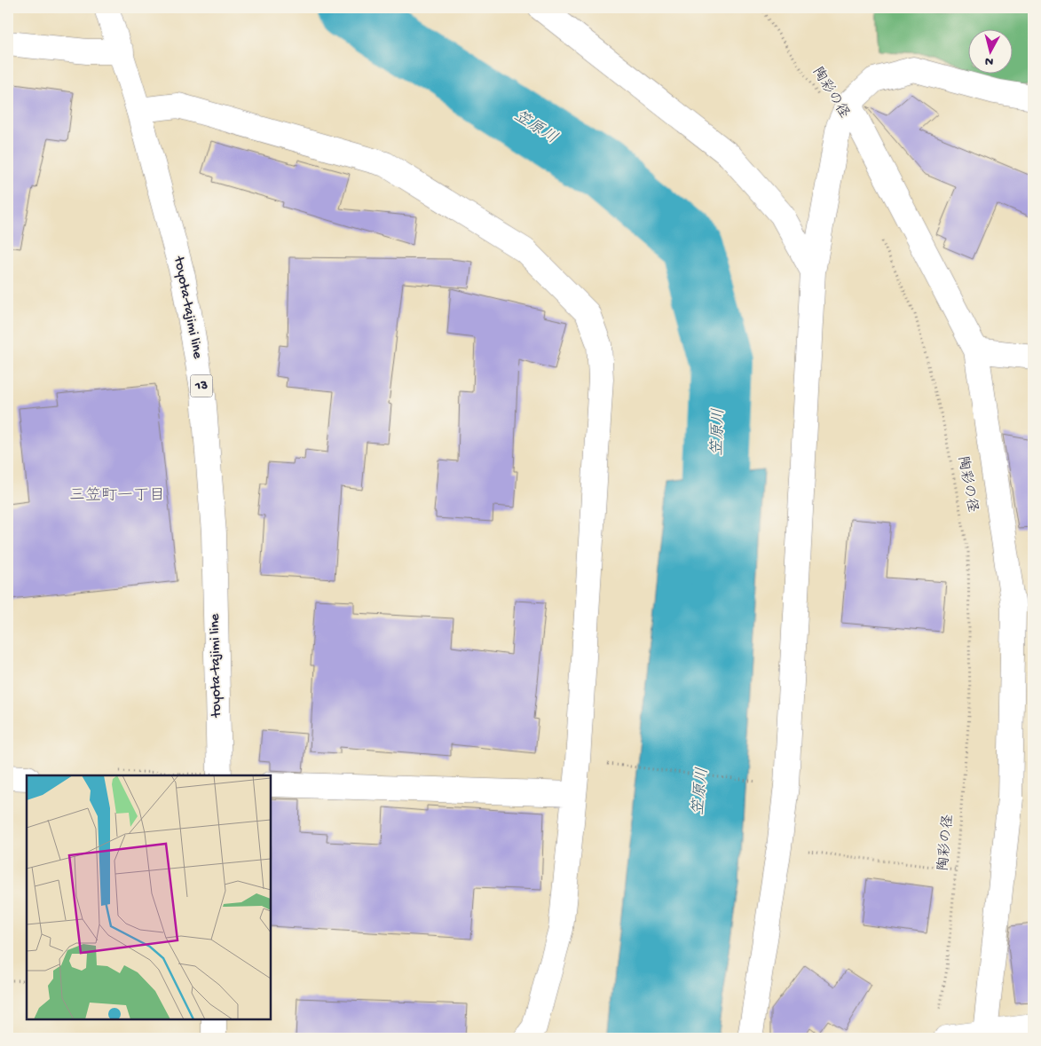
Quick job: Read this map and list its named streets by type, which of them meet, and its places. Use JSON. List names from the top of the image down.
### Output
{
  "streets": {
    "street": ["toyota-tajimi line", "13"],
    "path": ["陶彩の径"]
  },
  "districts": ["三笠町一丁目"],
  "water": ["笠原川"],
  "north": "bottom"
}
